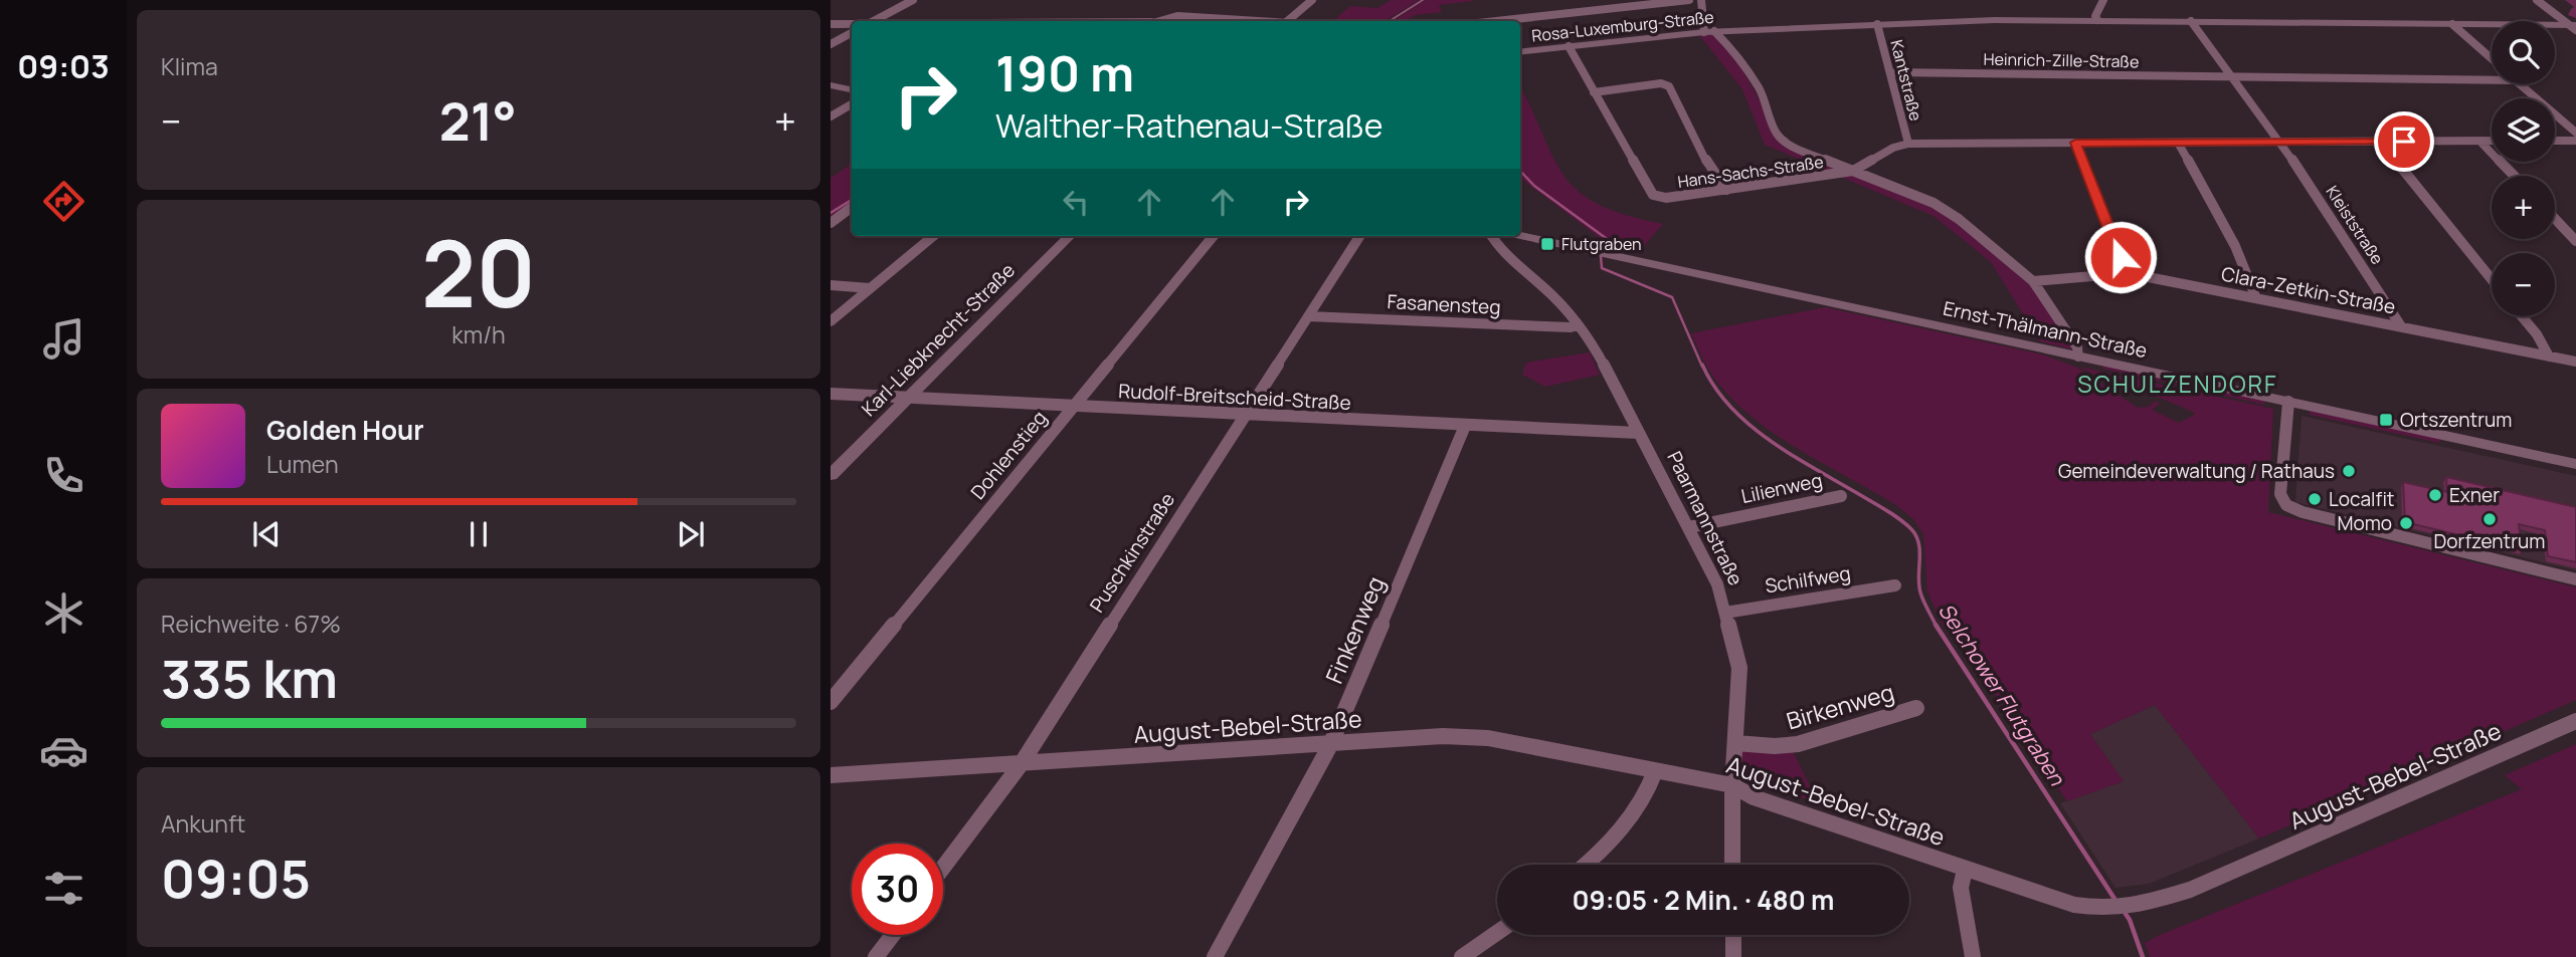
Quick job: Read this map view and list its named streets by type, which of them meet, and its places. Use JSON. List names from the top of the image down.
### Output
{
  "streets": {
    "street": [
      "Rosa-Luxemburg-Straße",
      "Heinrich-Zille-Straße",
      "Kantstraße",
      "Hans-Sachs-Straße",
      "Kleiststraße",
      "Clara-Zetkin-Straße",
      "Fasanensteg",
      "Ernst-Thälmann-Straße",
      "Karl-Liebknecht-Straße",
      "Rudolf-Breitscheid-Straße",
      "Dohlenstieg",
      "Lilienweg",
      "Paarmannstraße",
      "Puschkinstraße",
      "Schilfweg",
      "Finkenweg",
      "Birkenweg",
      "August-Bebel-Straße"
    ]
  },
  "crossings": [
    ["Rosa-Luxemburg-Straße", "Kantstraße"],
    ["Rosa-Luxemburg-Straße", "Hans-Sachs-Straße"],
    ["Heinrich-Zille-Straße", "Kantstraße"],
    ["Kleiststraße", "Clara-Zetkin-Straße"],
    ["Fasanensteg", "Paarmannstraße"],
    ["Fasanensteg", "Puschkinstraße"],
    ["Karl-Liebknecht-Straße", "Rudolf-Breitscheid-Straße"],
    ["Rudolf-Breitscheid-Straße", "Dohlenstieg"],
    ["Rudolf-Breitscheid-Straße", "Paarmannstraße"],
    ["Rudolf-Breitscheid-Straße", "Puschkinstraße"],
    ["Rudolf-Breitscheid-Straße", "Finkenweg"],
    ["Lilienweg", "Paarmannstraße"],
    ["Paarmannstraße", "Schilfweg"],
    ["Paarmannstraße", "Birkenweg"],
    ["Paarmannstraße", "August-Bebel-Straße"],
    ["Puschkinstraße", "August-Bebel-Straße"],
    ["Finkenweg", "August-Bebel-Straße"]
  ],
  "districts": ["SCHULZENDORF"],
  "water": ["Selchower Flutgraben"],
  "places": {
    "transit": ["Flutgraben", "Ortszentrum"],
    "other": [
      "Gemeindeverwaltung / Rathaus",
      "Exner",
      "Localfit",
      "Dorfzentrum",
      "Momo"
    ]
  },
  "page": {
    "tabs": "09:03",
    "tile": [
      "Klima",
      ["20", "km/h"],
      ["Reichweite · 67%", "335 km"],
      ["Ankunft", "09:05"]
    ],
    "map_buttons": ["+", "−"],
    "turn": ["190 m", "Walther-Rathenau-Straße"],
    "heat": ["−", "21°", "+"],
    "song": ["Golden Hour", "Lumen"],
    "limit": "30",
    "trip": "09:05 · 2 Min. · 480 m"
  }
}
